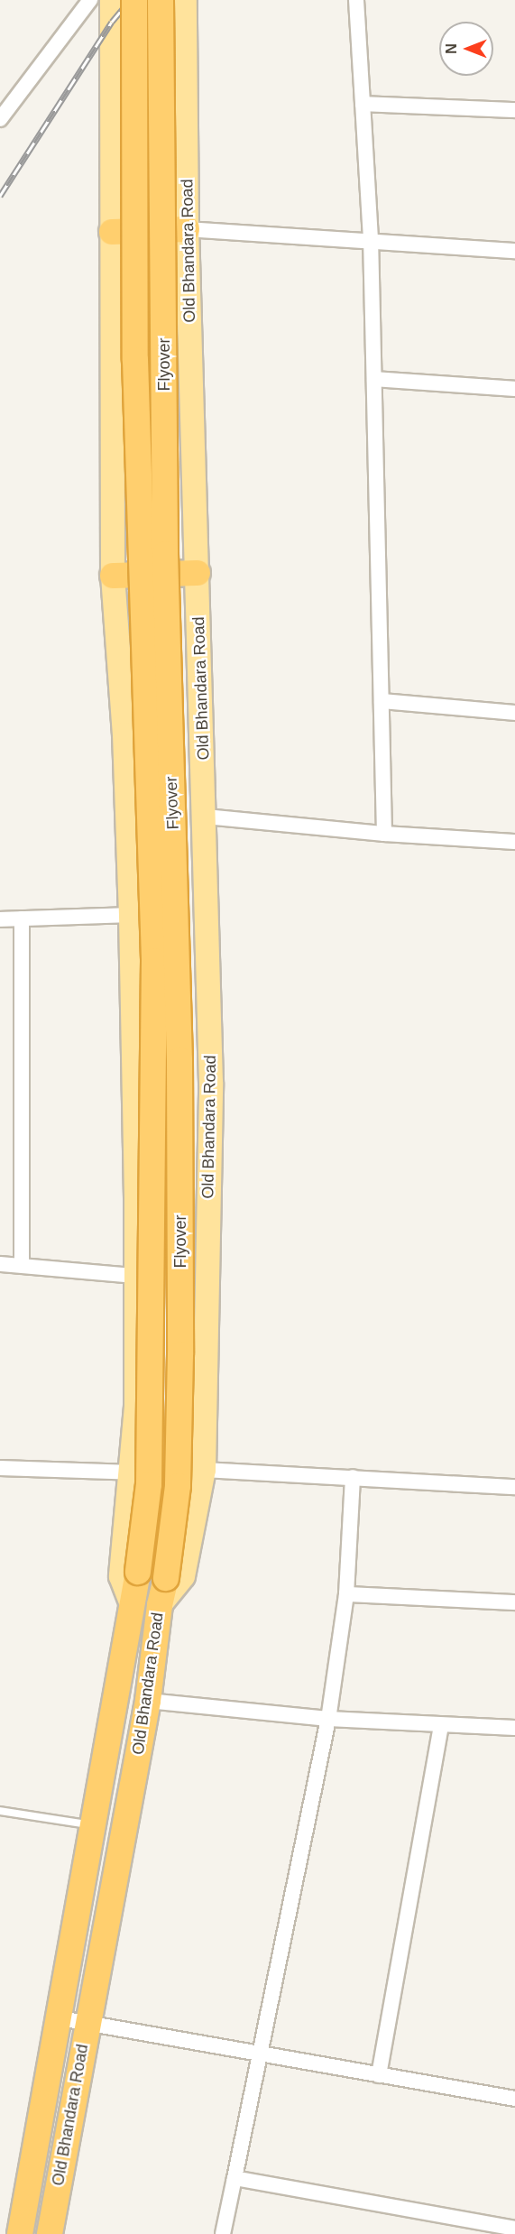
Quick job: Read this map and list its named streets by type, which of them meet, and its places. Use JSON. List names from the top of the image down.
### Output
{
  "streets": {
    "highway": ["Old Bhandara Road", "Flyover"]
  },
  "crossings": [
    ["Old Bhandara Road", "Flyover"]
  ],
  "north": "left"
}
